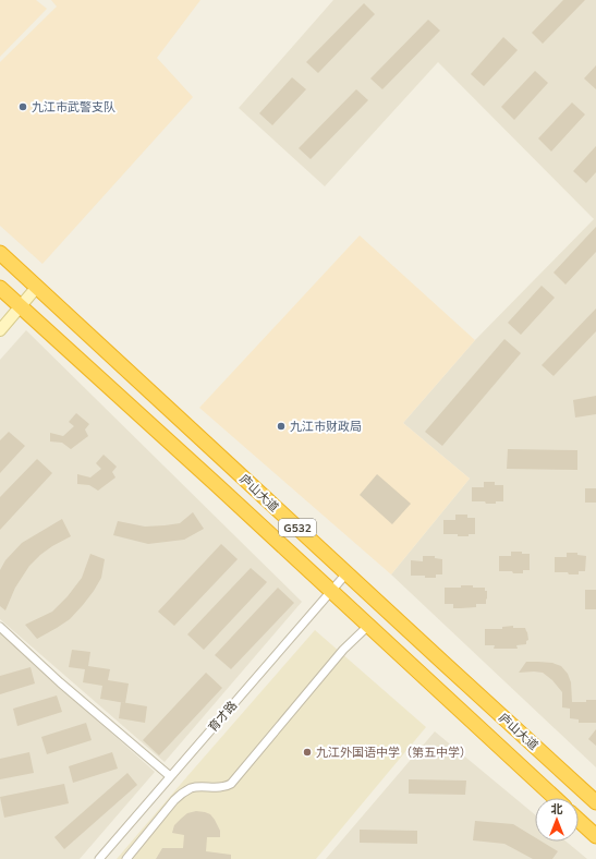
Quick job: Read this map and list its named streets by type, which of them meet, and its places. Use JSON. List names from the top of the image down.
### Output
{
  "streets": {
    "highway": ["庐山大道", "G532"],
    "street": ["育才路"]
  },
  "crossings": [
    ["庐山大道", "育才路"]
  ],
  "places": ["九江市武警支队", "九江市财政局", "九江外国语中学（第五中学）"],
  "north": "top"
}
